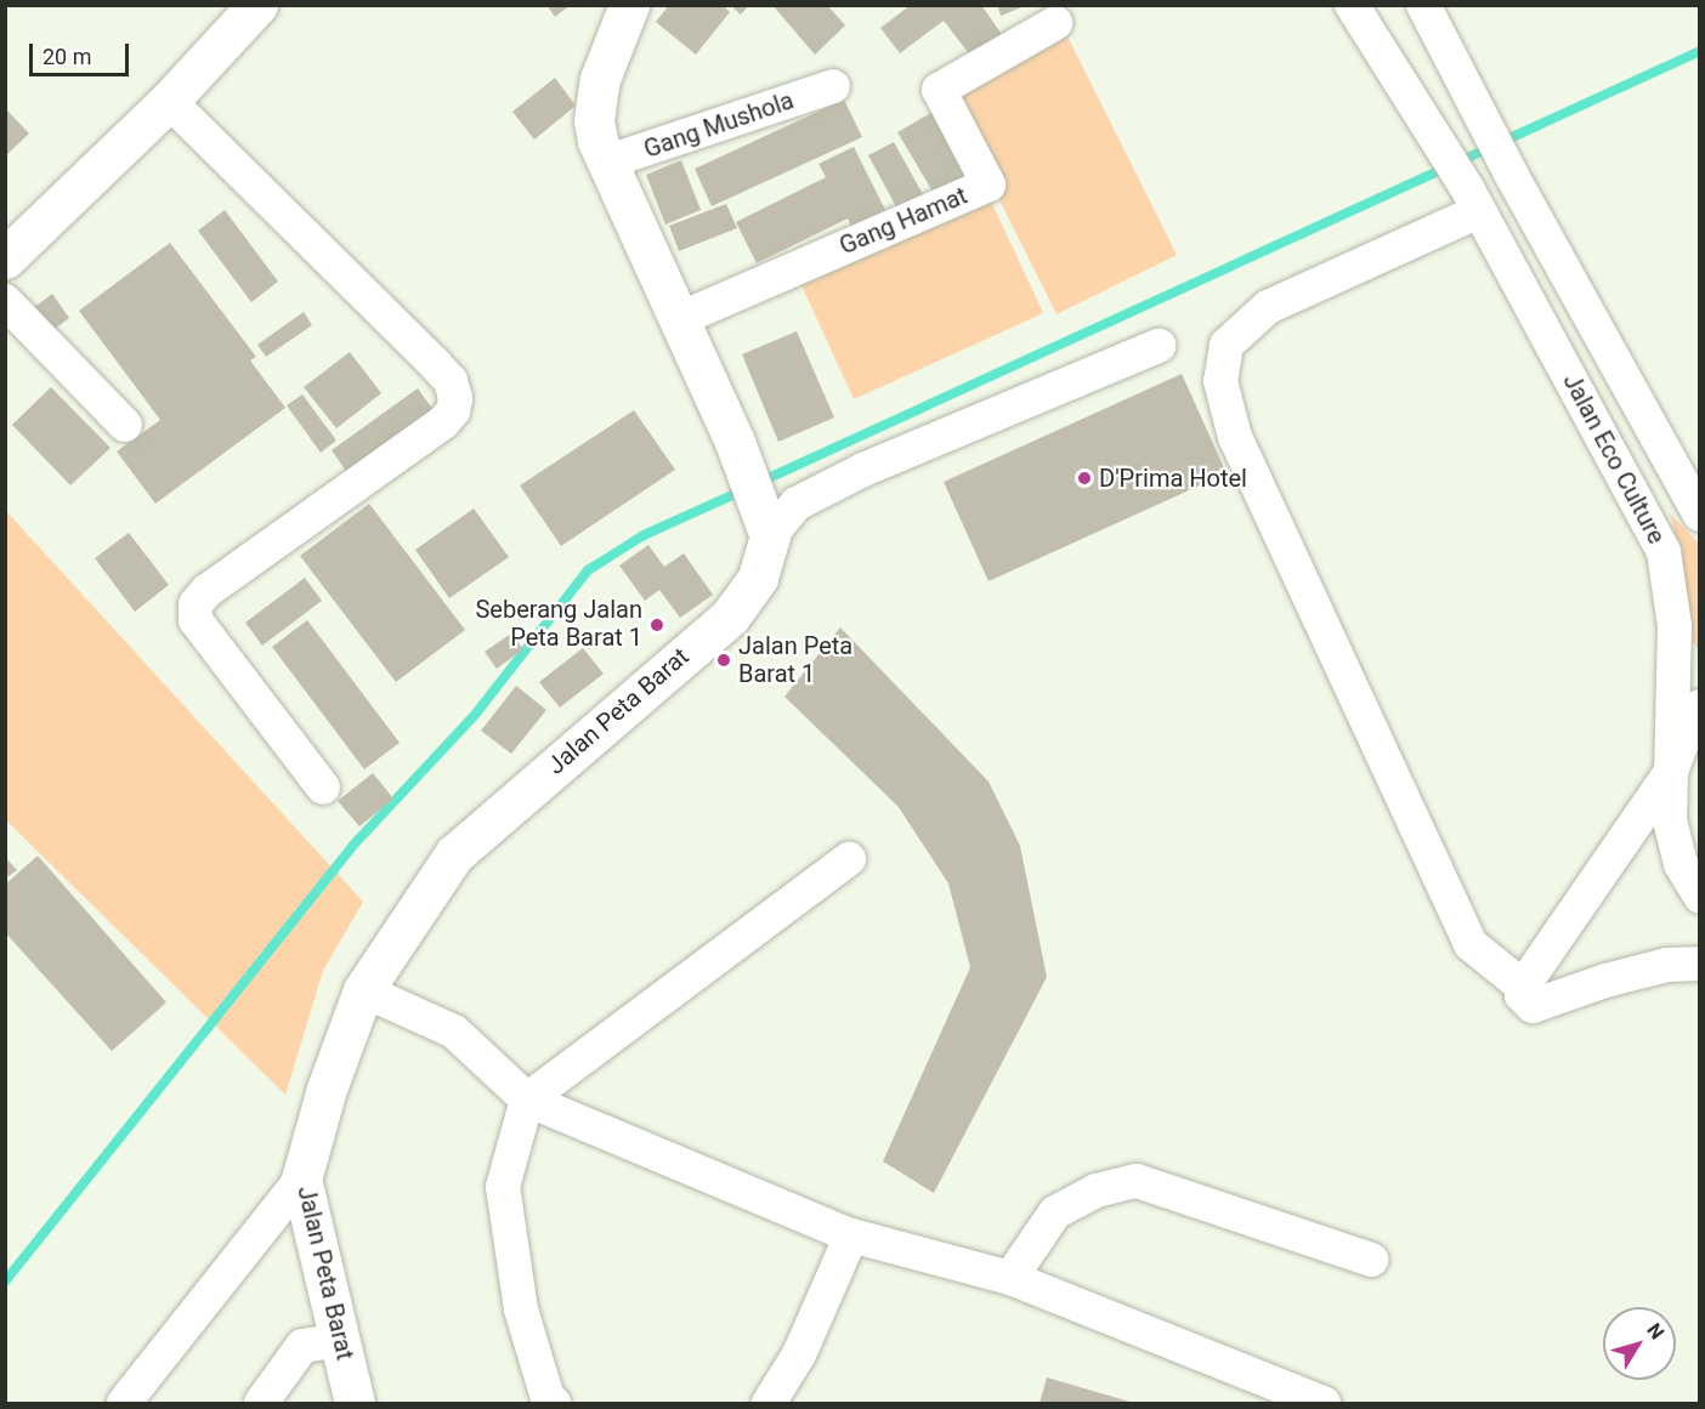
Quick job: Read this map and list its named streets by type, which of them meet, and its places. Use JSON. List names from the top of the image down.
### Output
{
  "streets": {
    "main road": ["Jalan Peta Barat"],
    "street": ["Gang Mushola", "Gang Hamat", "Jalan Eco Culture"]
  },
  "places": ["D'Prima Hotel", "Seberang Jalan Peta Barat 1", "Jalan Peta Barat 1"],
  "scale_bar": "20 m",
  "north": "top right"
}
